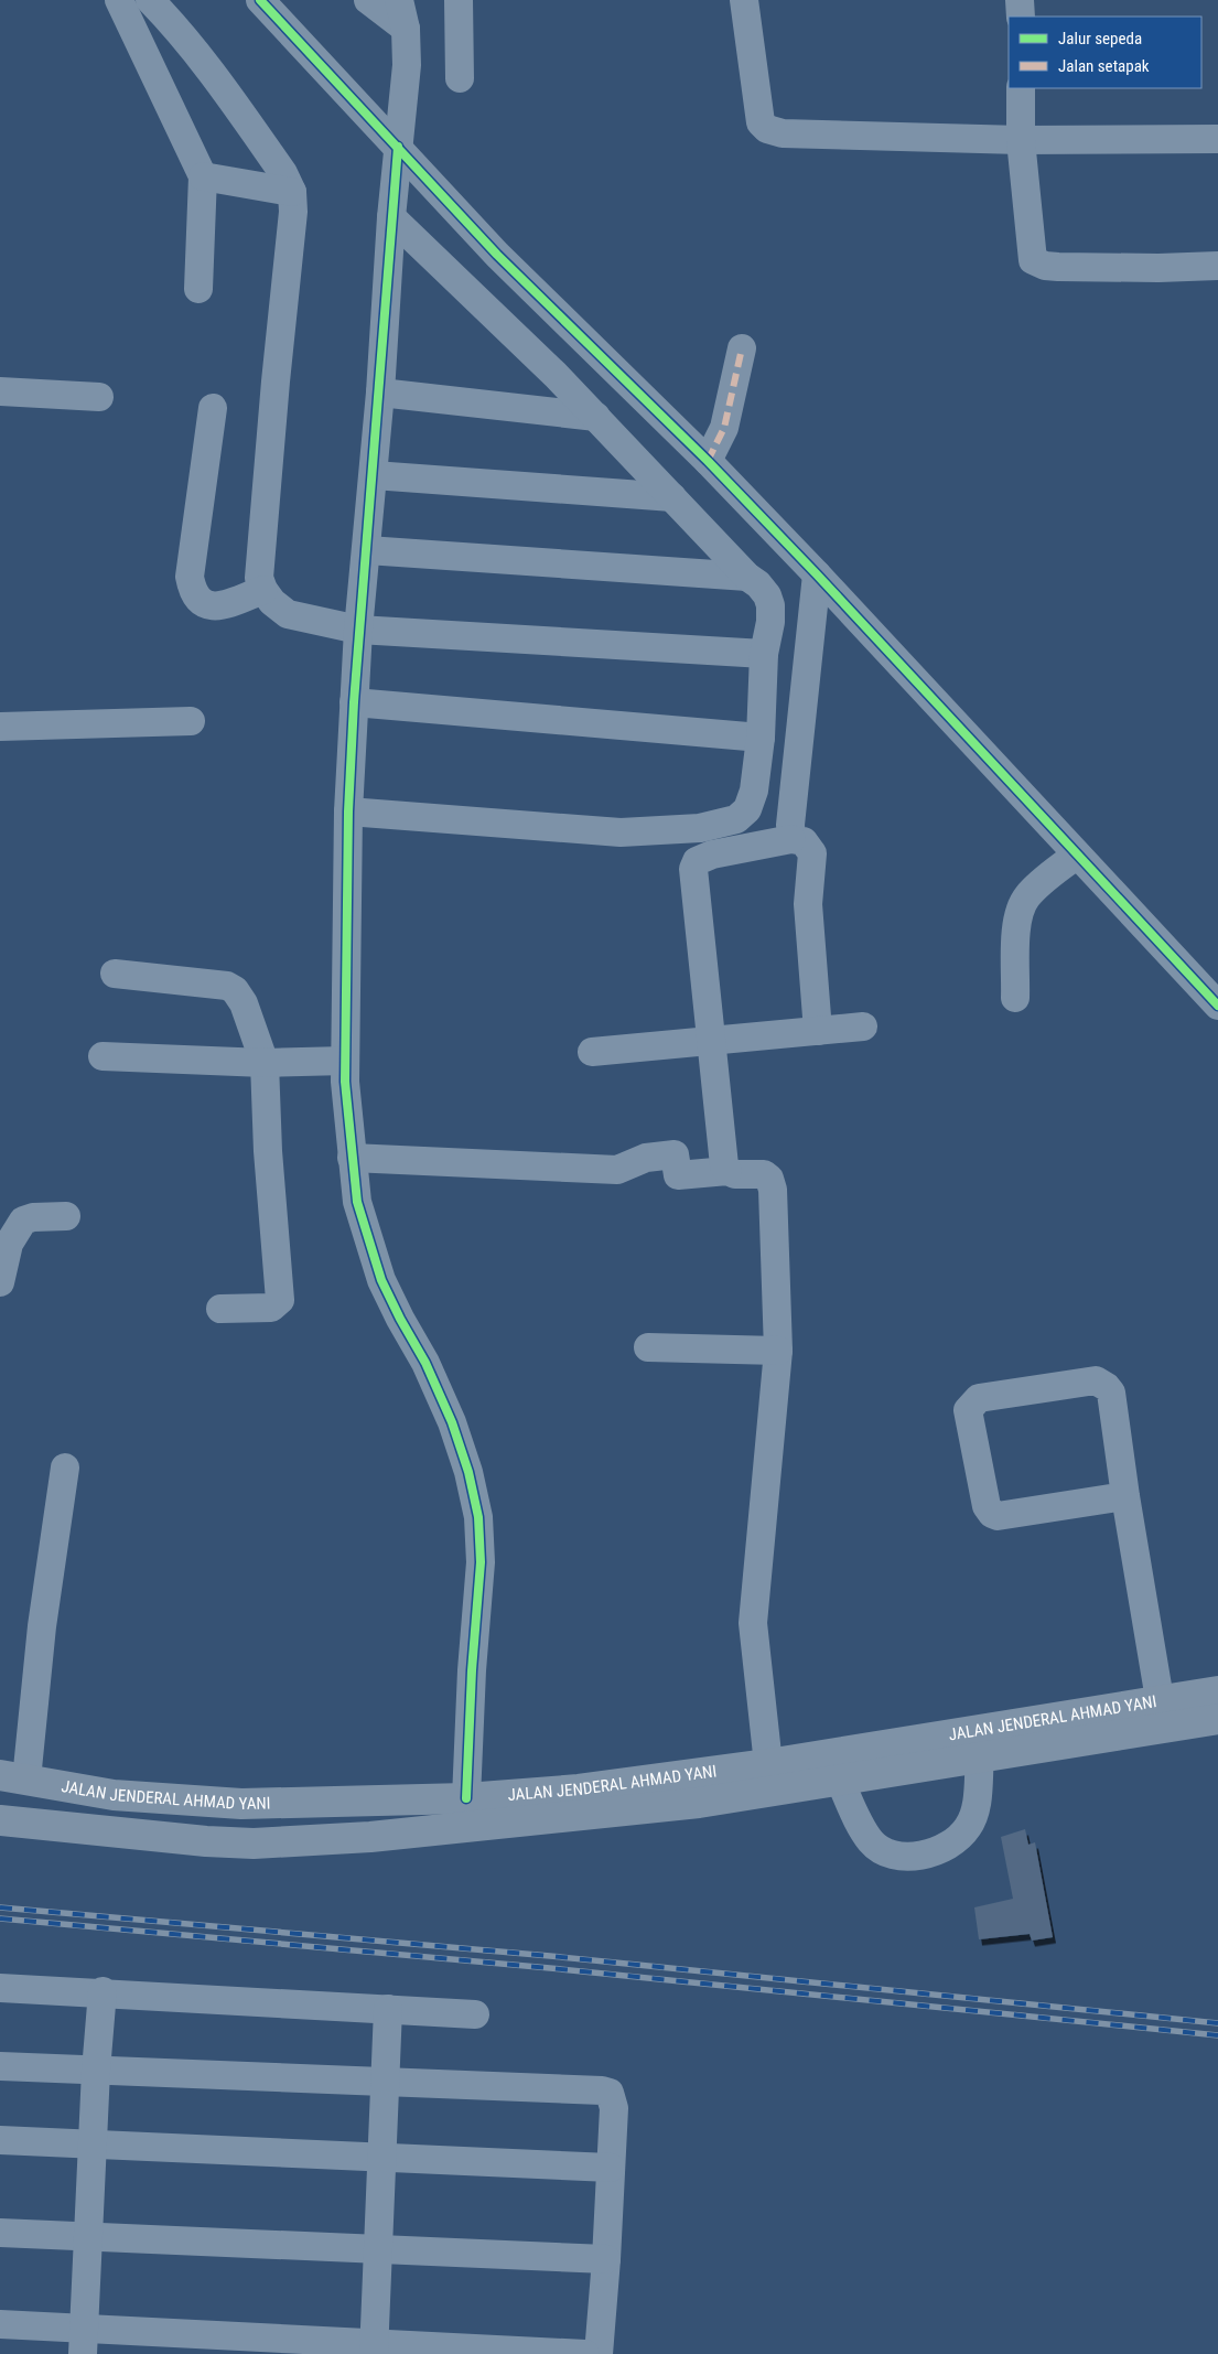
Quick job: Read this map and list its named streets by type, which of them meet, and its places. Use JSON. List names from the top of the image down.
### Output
{
  "streets": {
    "highway": ["JALAN JENDERAL AHMAD YANI"]
  },
  "legend": ["Jalur sepeda", "Jalan setapak"]
}
